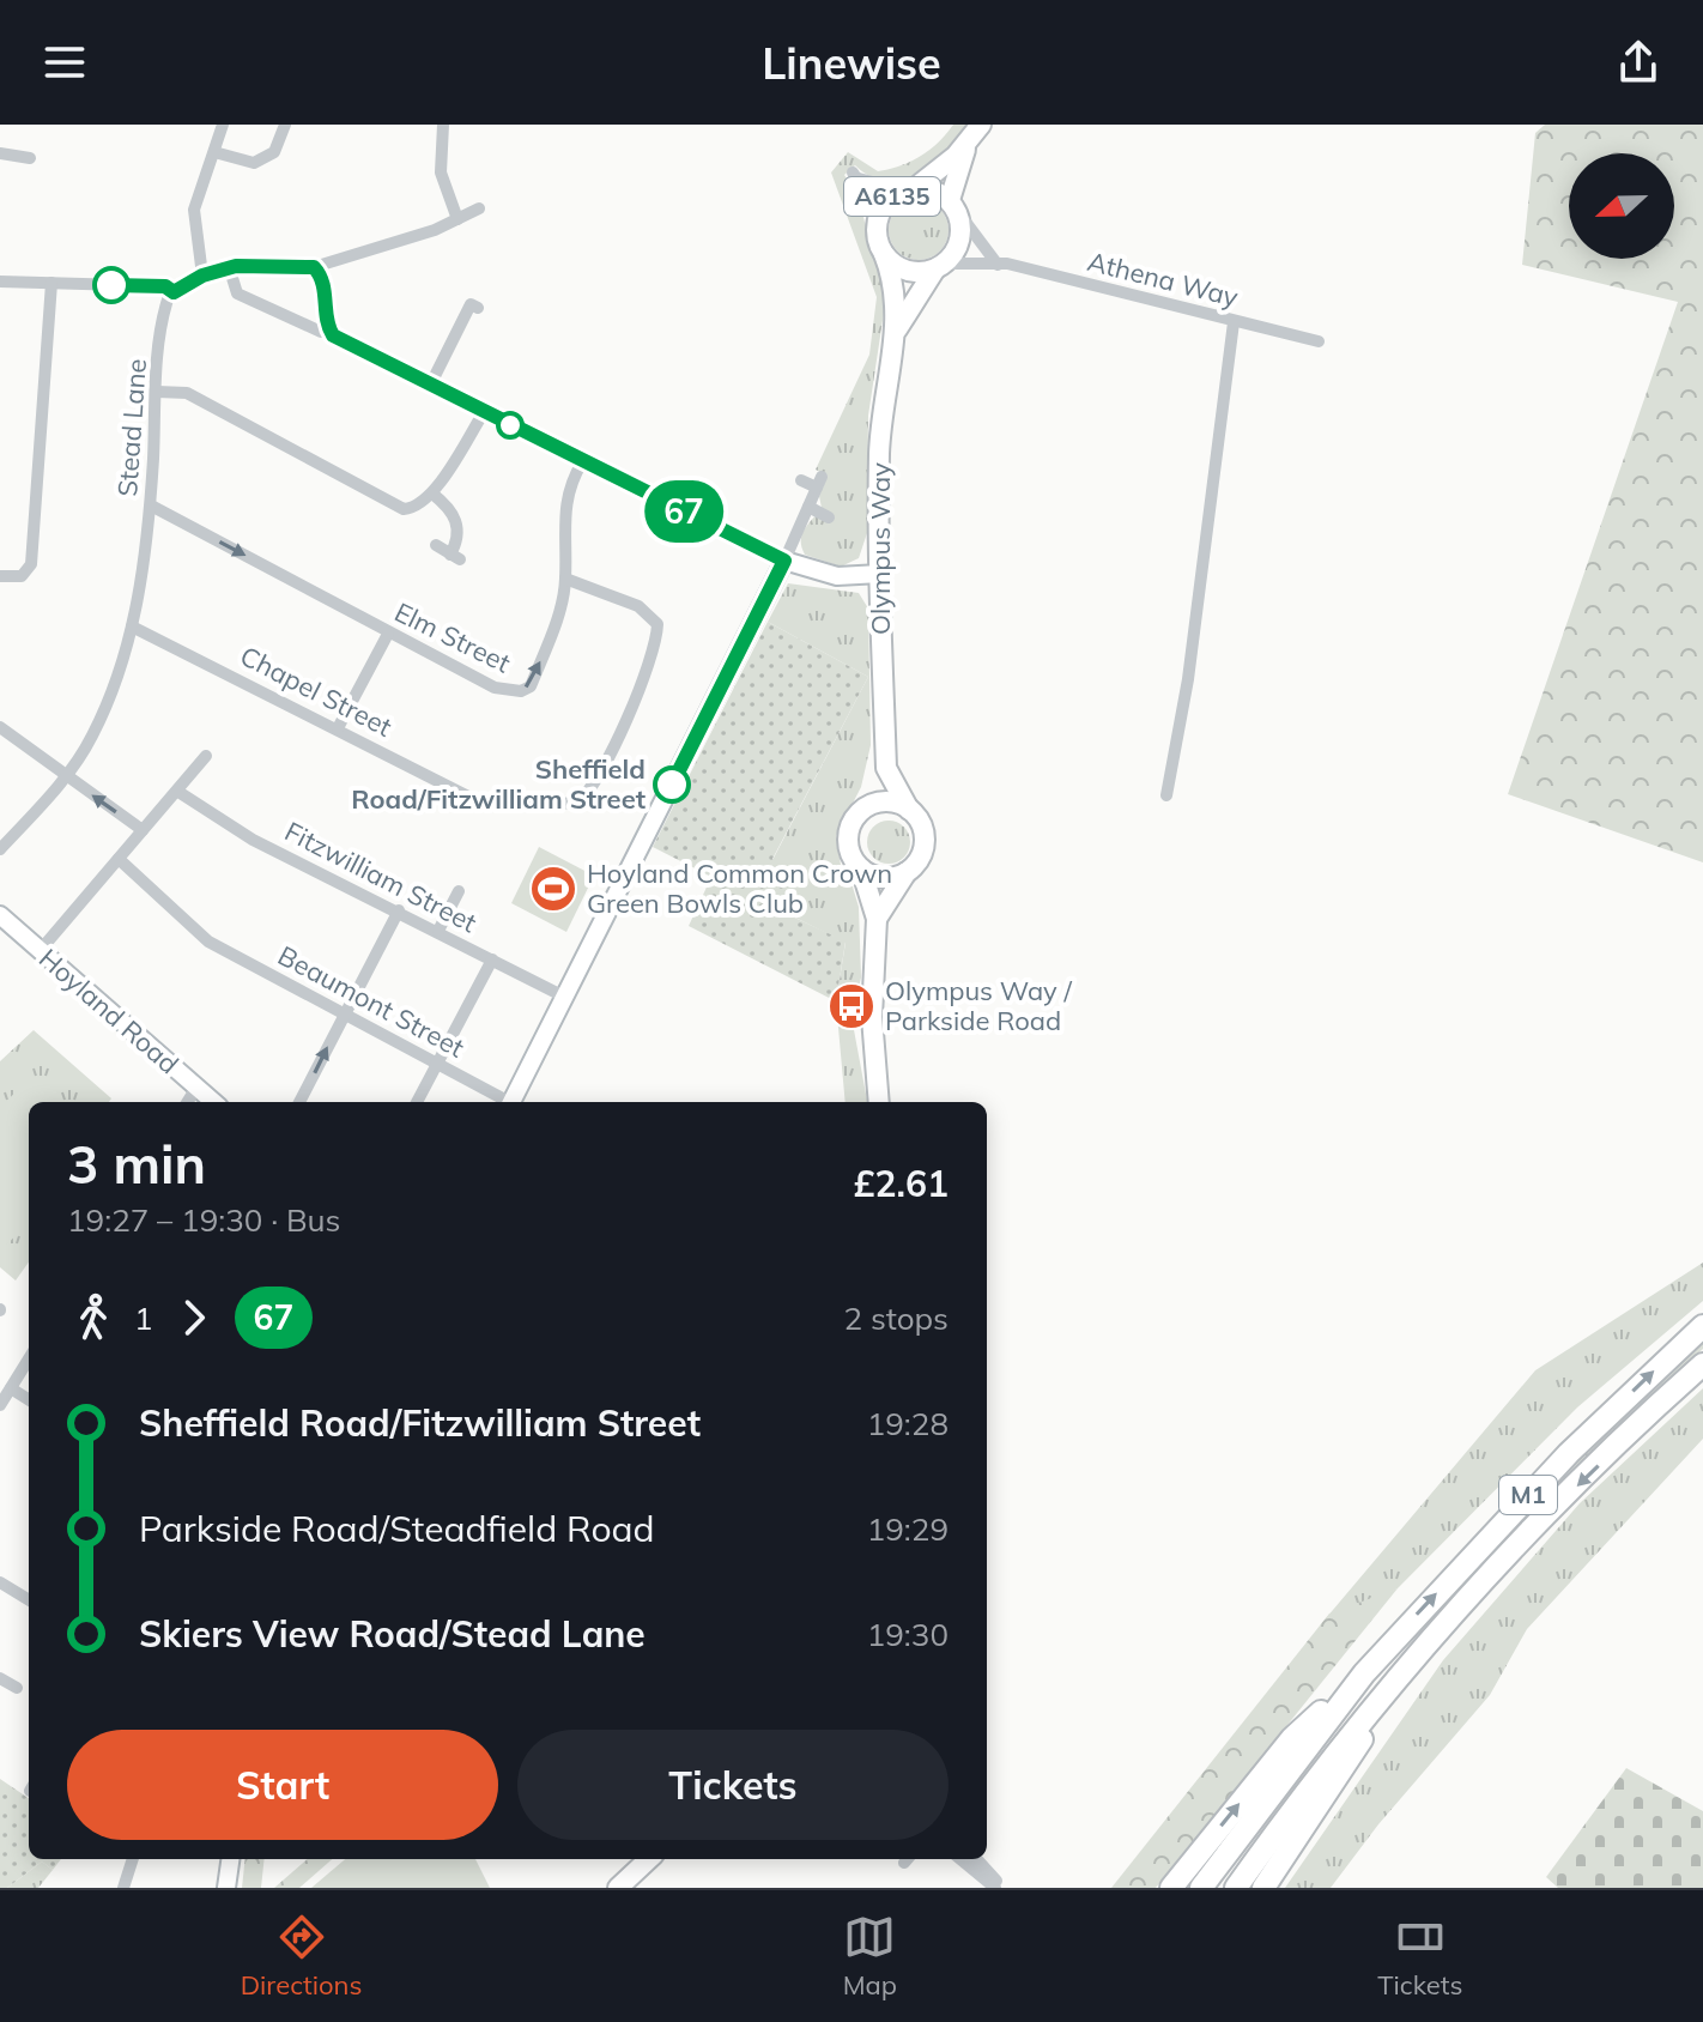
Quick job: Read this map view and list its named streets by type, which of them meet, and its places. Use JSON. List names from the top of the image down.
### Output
{
  "streets": {
    "highway": ["M1"],
    "main road": ["A6135", "Olympus Way"],
    "street": [
      "Athena Way",
      "Stead Lane",
      "Elm Street",
      "Chapel Street",
      "Fitzwilliam Street",
      "Beaumont Street",
      "Hoyland Road"
    ]
  },
  "crossings": [
    ["A6135", "Athena Way"],
    ["A6135", "Olympus Way"],
    ["Athena Way", "Olympus Way"],
    ["Stead Lane", "Elm Street"],
    ["Stead Lane", "Chapel Street"],
    ["Elm Street", "Chapel Street"]
  ],
  "places": {
    "other": ["Sheffield Road/Fitzwilliam Street"],
    "sports": ["Hoyland Common Crown Green Bowls Club"],
    "bus stop": ["Olympus Way / Parkside Road"]
  },
  "lines": ["bus line 67"],
  "north": "left",
  "page": {
    "header": "Linewise",
    "on_map": "67",
    "heading": ["3 min", "19:27 – 19:30 · Bus", "£2.61"],
    "legs": ["1", "67", "2 stops"],
    "list": [
      {
        "name": "Sheffield Road/Fitzwilliam Street",
        "value": "19:28"
      },
      {
        "name": "Parkside Road/Steadfield Road",
        "value": "19:29"
      },
      {
        "name": "Skiers View Road/Stead Lane",
        "value": "19:30"
      }
    ],
    "buttons": ["Start", "Tickets"],
    "tabs": ["Directions", "Map", "Tickets"]
  }
}
